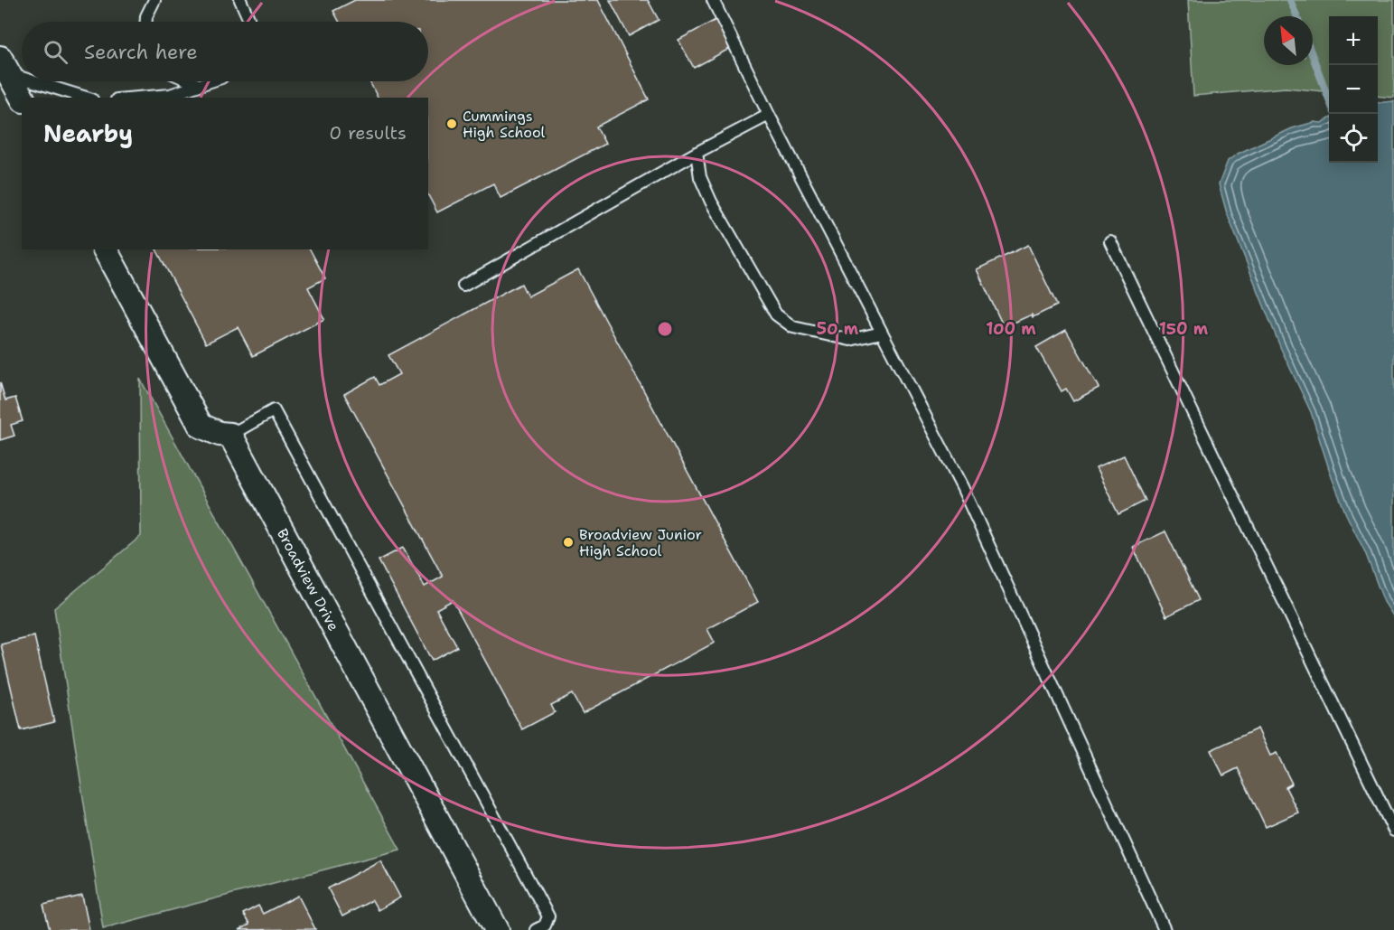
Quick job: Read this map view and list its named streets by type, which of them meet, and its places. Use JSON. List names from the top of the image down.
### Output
{
  "streets": {
    "street": ["Broadview Drive"]
  },
  "places": ["Cummings High School", "Broadview Junior High School"],
  "north": "top left",
  "page": {
    "map_buttons": ["+", "−"],
    "search": "Search here",
    "heading": ["Nearby", "0 results"]
  },
  "rings": ["50 m", "100 m", "150 m"]
}
